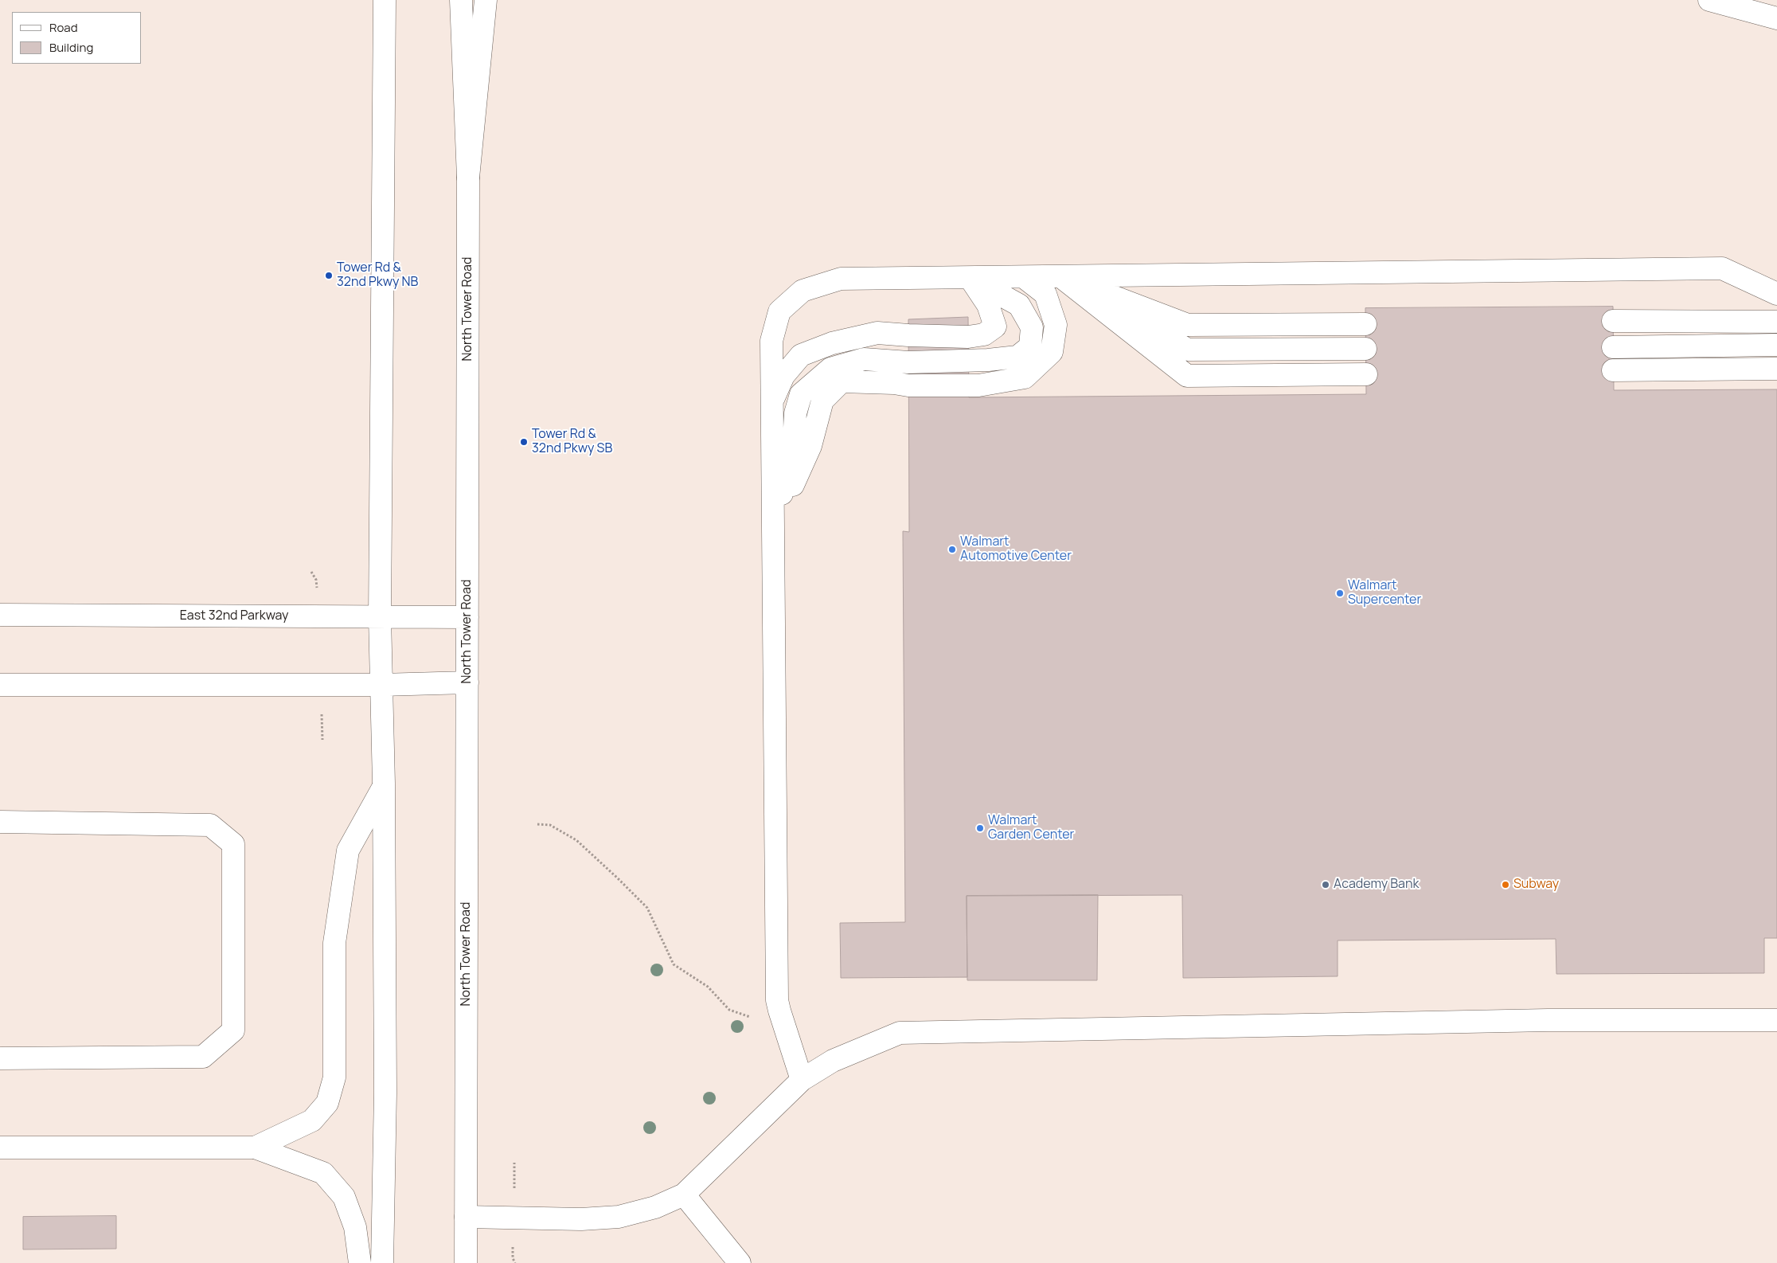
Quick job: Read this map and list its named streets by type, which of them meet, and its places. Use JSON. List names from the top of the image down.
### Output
{
  "streets": {
    "main road": ["North Tower Road", "East 32nd Parkway"]
  },
  "crossings": [
    ["North Tower Road", "East 32nd Parkway"]
  ],
  "places": [
    "Tower Rd & 32nd Pkwy NB",
    "Tower Rd & 32nd Pkwy SB",
    "Walmart Automotive Center",
    "Walmart Supercenter",
    "Walmart Garden Center",
    "Academy Bank",
    "Subway"
  ],
  "legend": ["Road", "Building"]
}
